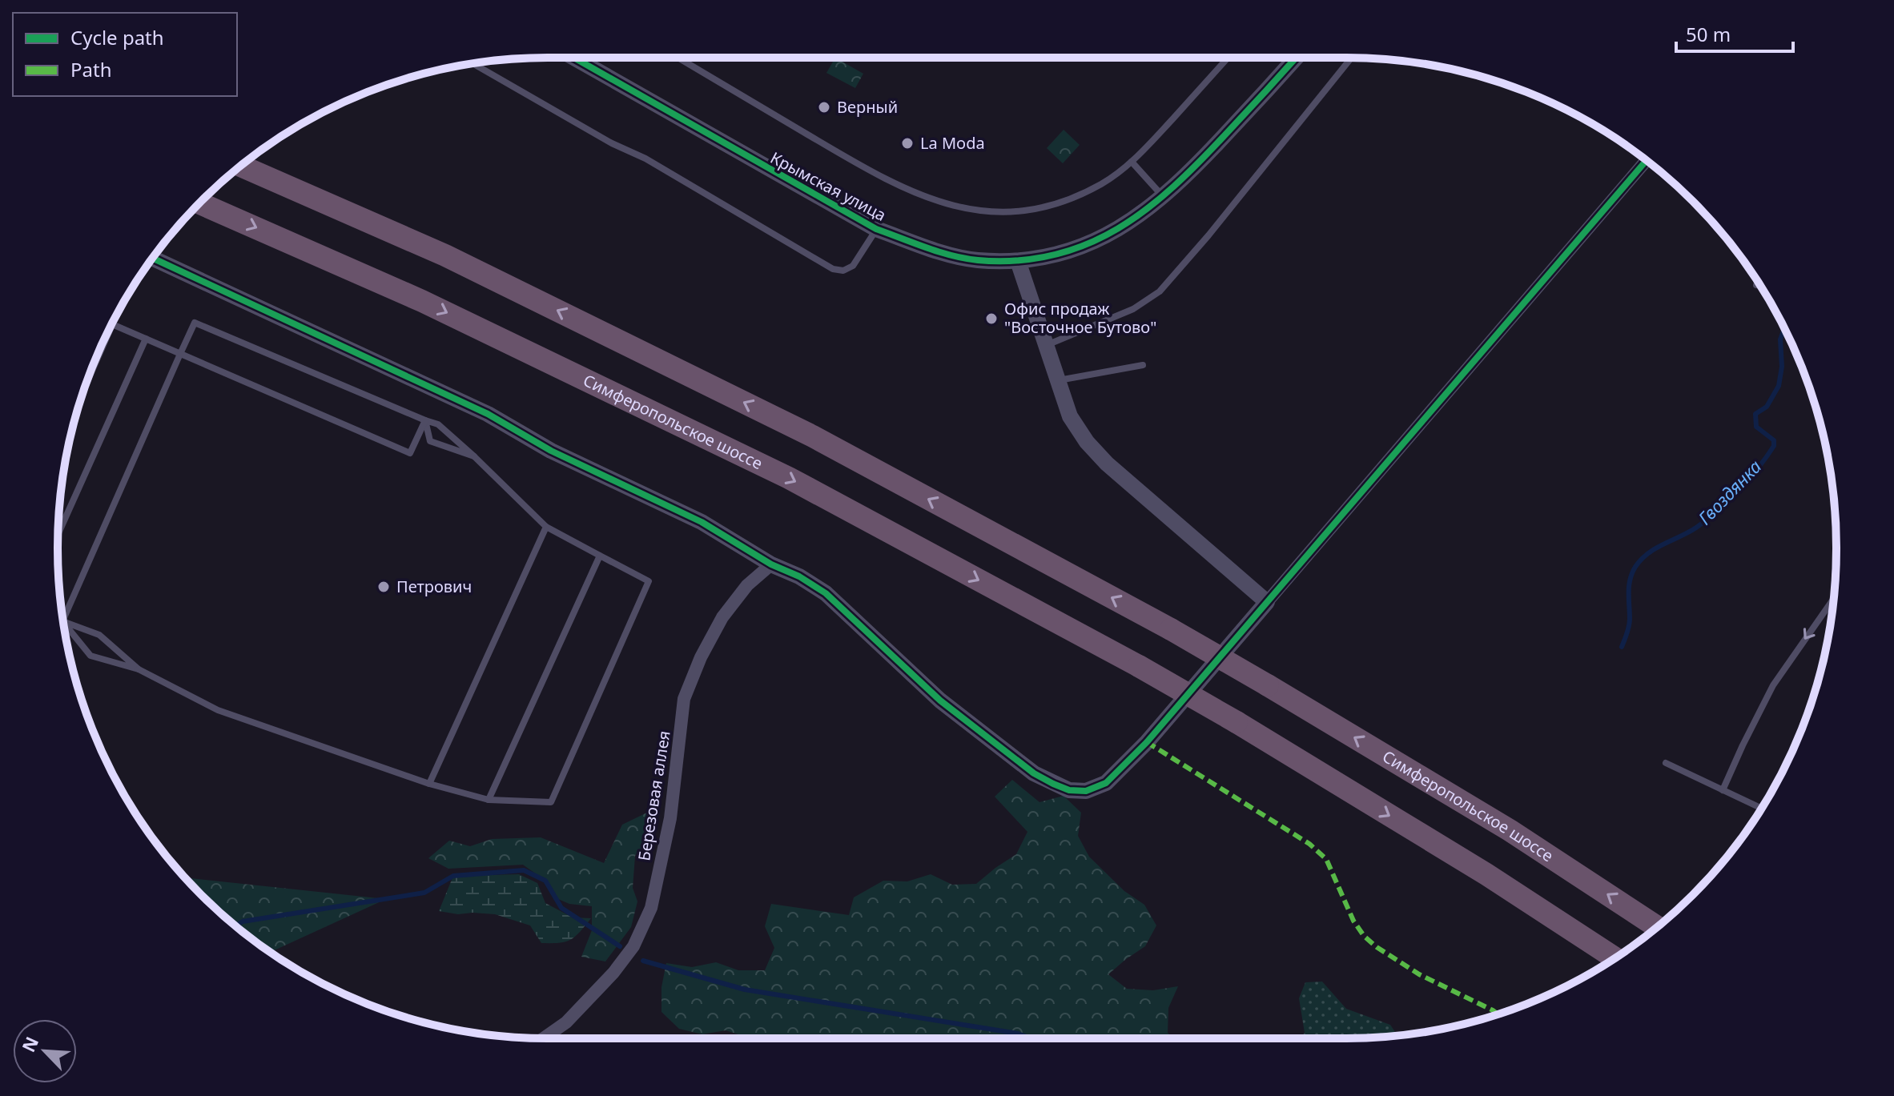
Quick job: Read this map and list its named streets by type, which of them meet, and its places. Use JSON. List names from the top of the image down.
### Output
{
  "streets": {
    "highway": ["Симферопольское шоссе"],
    "street": ["Крымская улица", "Березовая аллея"]
  },
  "water": ["Гвоздянка"],
  "places": [
    "Верный",
    "La Moda",
    "Офис продаж \"Восточное Бутово\"",
    "Петрович"
  ],
  "legend": ["Cycle path", "Path"],
  "scale_bar": "50 m",
  "north": "top left"
}
